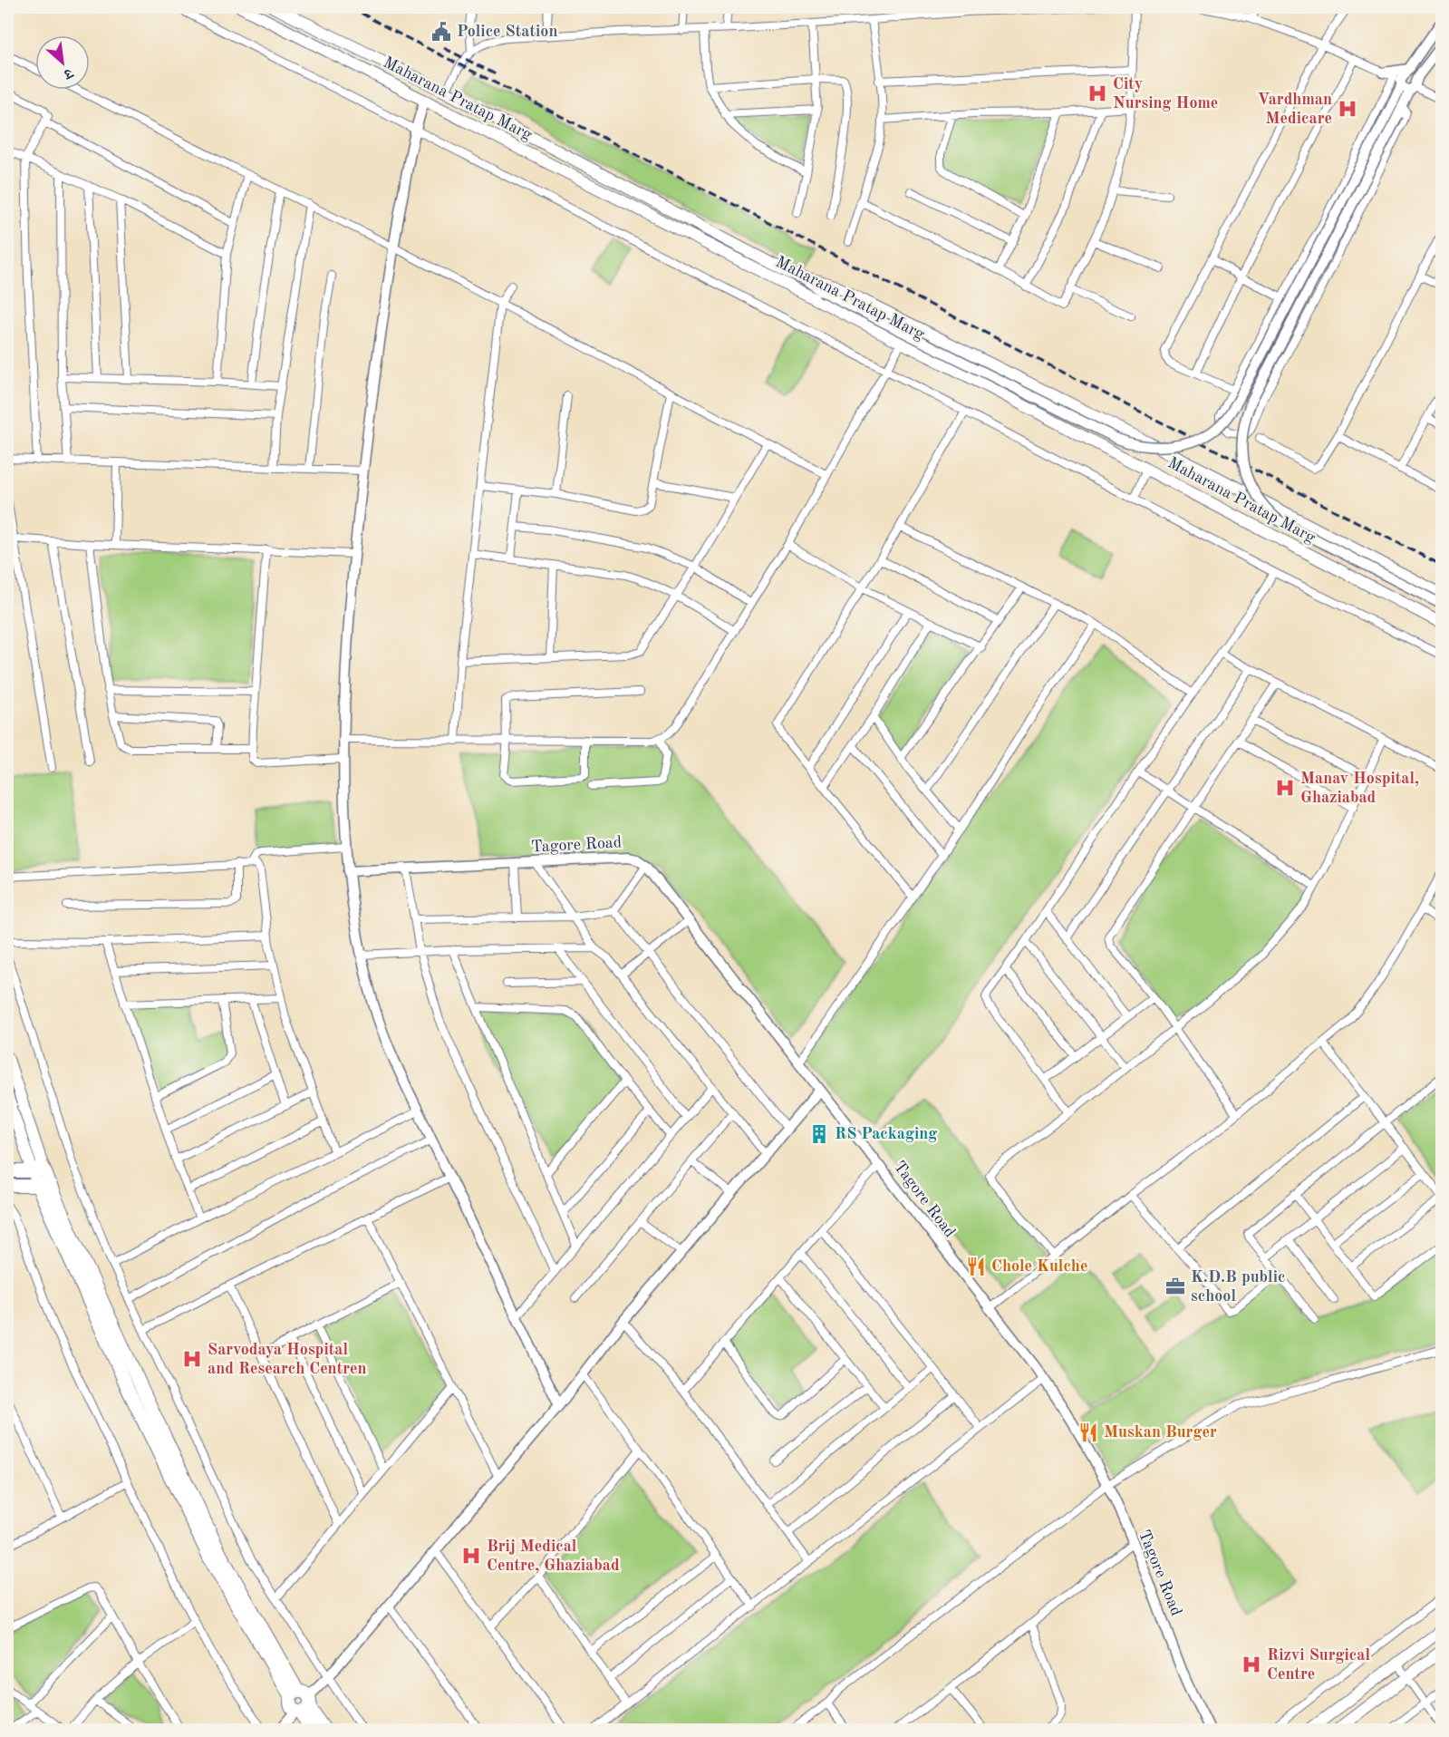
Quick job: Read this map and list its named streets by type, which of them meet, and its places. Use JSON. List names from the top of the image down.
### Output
{
  "streets": {
    "main road": ["Maharana Pratap Marg"],
    "street": ["Tagore Road"]
  },
  "places": {
    "public building": ["Police Station"],
    "hospital": [
      "City Nursing Home",
      "Vardhman Medicare",
      "Manav Hospital, Ghaziabad",
      "Sarvodaya Hospital and Research Centren",
      "Brij Medical Centre, Ghaziabad",
      "Rizvi Surgical Centre"
    ],
    "building": ["RS Packaging"],
    "restaurant": ["Chole Kulche", "Muskan Burger"],
    "office": ["K.D.B public school"]
  },
  "north": "bottom right"
}
